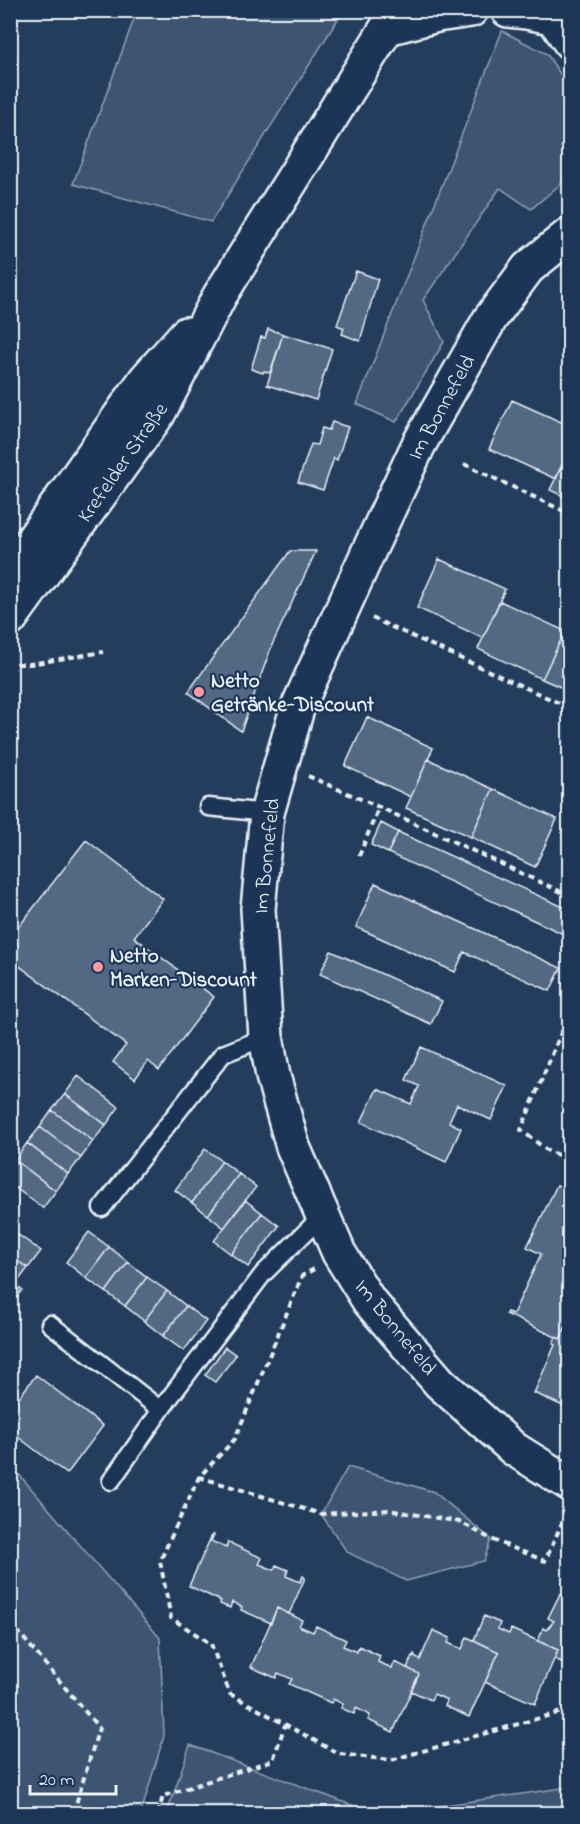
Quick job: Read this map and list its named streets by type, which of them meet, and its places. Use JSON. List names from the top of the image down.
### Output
{
  "streets": {
    "street": ["Im Bonnefeld", "Krefelder Straße"]
  },
  "places": ["Netto Getränke-Discount", "Netto Marken-Discount"],
  "scale_bar": "20 m"
}
